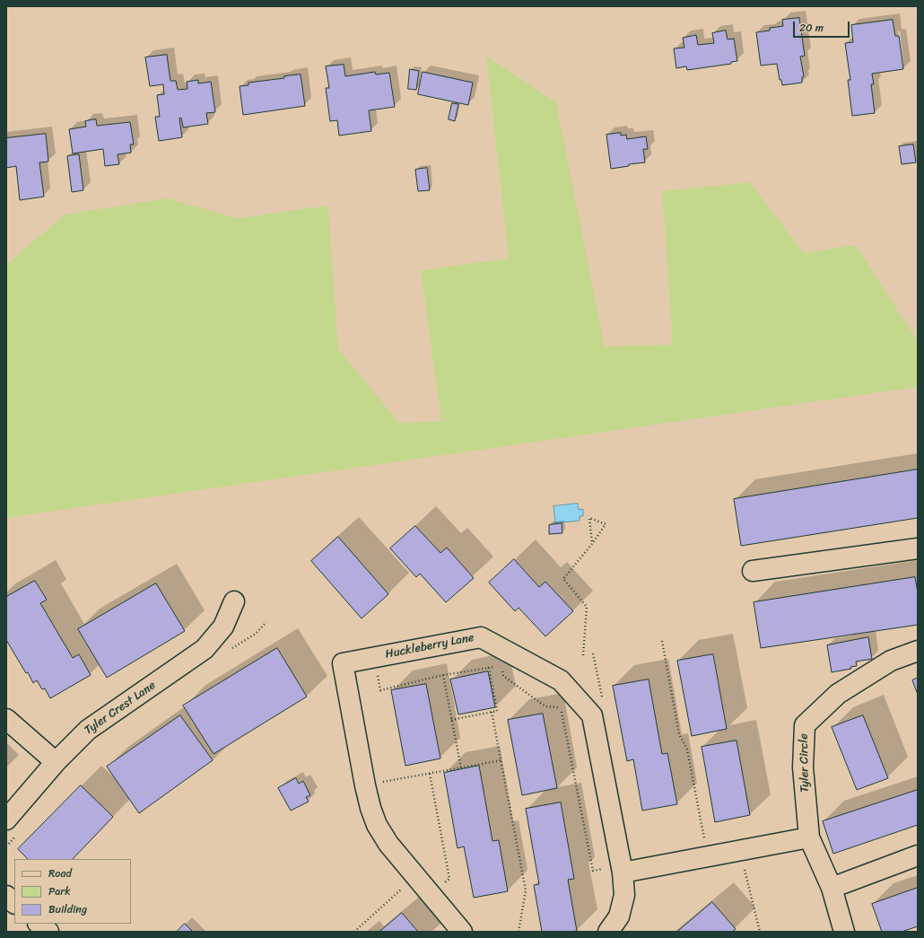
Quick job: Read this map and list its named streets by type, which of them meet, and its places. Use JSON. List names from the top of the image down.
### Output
{
  "streets": {
    "street": ["Huckleberry Lane", "Tyler Crest Lane", "Tyler Circle"]
  },
  "legend": ["Road", "Park", "Building"],
  "scale_bar": "20 m"
}
